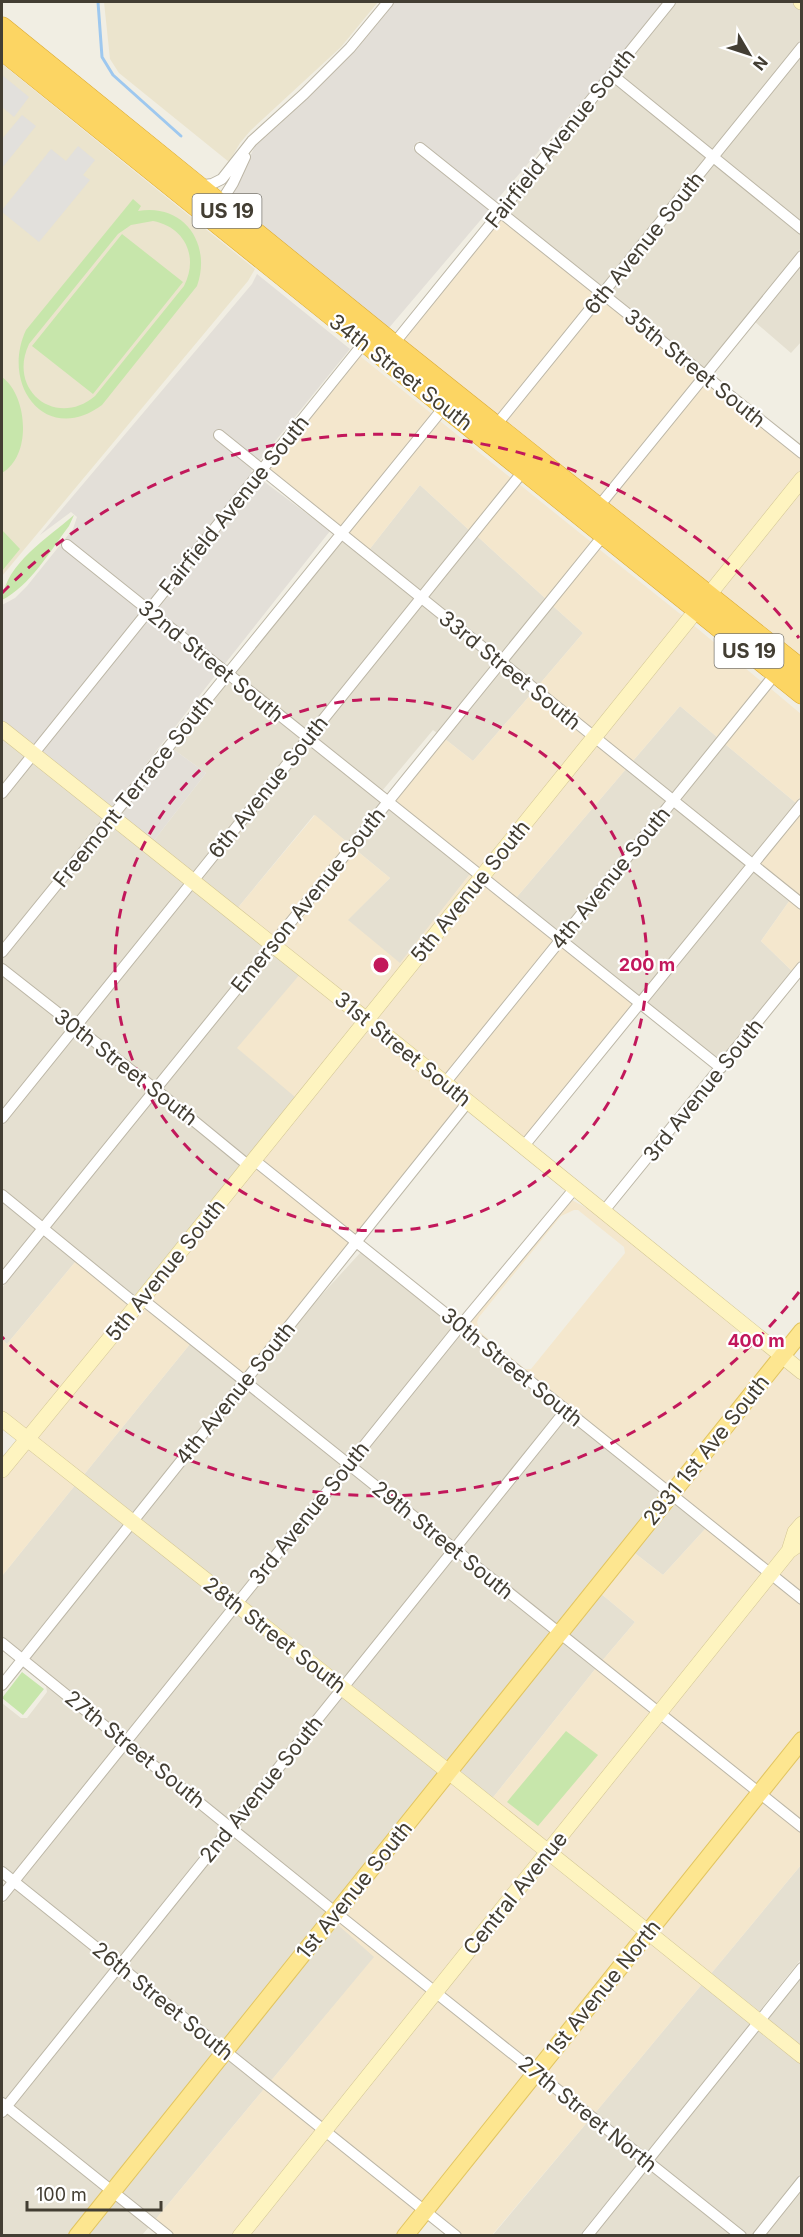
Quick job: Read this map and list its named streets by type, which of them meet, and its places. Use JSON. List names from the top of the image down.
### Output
{
  "streets": {
    "highway": ["US 19", "34th Street South"],
    "main road": ["2931 1st Ave South", "1st Avenue South", "1st Avenue North"],
    "street": [
      "Fairfield Avenue South",
      "6th Avenue South",
      "35th Street South",
      "32nd Street South",
      "33rd Street South",
      "Freemont Terrace South",
      "4th Avenue South",
      "5th Avenue South",
      "Emerson Avenue South",
      "31st Street South",
      "30th Street South",
      "3rd Avenue South",
      "29th Street South",
      "28th Street South",
      "27th Street South",
      "2nd Avenue South",
      "Central Avenue",
      "26th Street South",
      "27th Street North"
    ]
  },
  "crossings": [
    ["Fairfield Avenue South", "35th Street South"],
    ["Fairfield Avenue South", "34th Street South"],
    ["Fairfield Avenue South", "32nd Street South"],
    ["Fairfield Avenue South", "33rd Street South"],
    ["Fairfield Avenue South", "31st Street South"],
    ["6th Avenue South", "35th Street South"],
    ["6th Avenue South", "34th Street South"],
    ["6th Avenue South", "32nd Street South"],
    ["6th Avenue South", "33rd Street South"],
    ["6th Avenue South", "31st Street South"],
    ["6th Avenue South", "30th Street South"],
    ["34th Street South", "Freemont Terrace South"],
    ["34th Street South", "4th Avenue South"],
    ["34th Street South", "5th Avenue South"],
    ["34th Street South", "Emerson Avenue South"],
    ["32nd Street South", "Freemont Terrace South"],
    ["32nd Street South", "4th Avenue South"],
    ["32nd Street South", "5th Avenue South"],
    ["32nd Street South", "Emerson Avenue South"],
    ["32nd Street South", "3rd Avenue South"],
    ["33rd Street South", "Freemont Terrace South"],
    ["33rd Street South", "4th Avenue South"],
    ["33rd Street South", "5th Avenue South"],
    ["33rd Street South", "Emerson Avenue South"],
    ["Freemont Terrace South", "31st Street South"],
    ["4th Avenue South", "31st Street South"],
    ["4th Avenue South", "30th Street South"],
    ["4th Avenue South", "29th Street South"],
    ["4th Avenue South", "28th Street South"],
    ["4th Avenue South", "27th Street South"],
    ["5th Avenue South", "31st Street South"],
    ["5th Avenue South", "30th Street South"],
    ["5th Avenue South", "29th Street South"],
    ["5th Avenue South", "28th Street South"],
    ["Emerson Avenue South", "31st Street South"],
    ["Emerson Avenue South", "30th Street South"],
    ["Emerson Avenue South", "29th Street South"],
    ["31st Street South", "3rd Avenue South"],
    ["31st Street South", "2931 1st Ave South"],
    ["30th Street South", "3rd Avenue South"],
    ["30th Street South", "2931 1st Ave South"],
    ["30th Street South", "2nd Avenue South"],
    ["30th Street South", "Central Avenue"],
    ["3rd Avenue South", "29th Street South"],
    ["3rd Avenue South", "28th Street South"],
    ["3rd Avenue South", "27th Street South"],
    ["3rd Avenue South", "26th Street South"],
    ["2931 1st Ave South", "1st Avenue South"],
    ["29th Street South", "2nd Avenue South"],
    ["29th Street South", "1st Avenue South"],
    ["29th Street South", "Central Avenue"],
    ["29th Street South", "1st Avenue North"],
    ["28th Street South", "2nd Avenue South"],
    ["28th Street South", "1st Avenue South"],
    ["28th Street South", "Central Avenue"],
    ["28th Street South", "1st Avenue North"],
    ["27th Street South", "2nd Avenue South"],
    ["27th Street South", "1st Avenue South"],
    ["27th Street South", "Central Avenue"],
    ["27th Street South", "27th Street North"],
    ["2nd Avenue South", "26th Street South"],
    ["1st Avenue South", "26th Street South"],
    ["Central Avenue", "26th Street South"],
    ["Central Avenue", "27th Street North"],
    ["1st Avenue North", "26th Street South"],
    ["1st Avenue North", "27th Street North"]
  ],
  "scale_bar": "100 m",
  "north": "bottom right",
  "rings": ["200 m", "400 m"]
}
